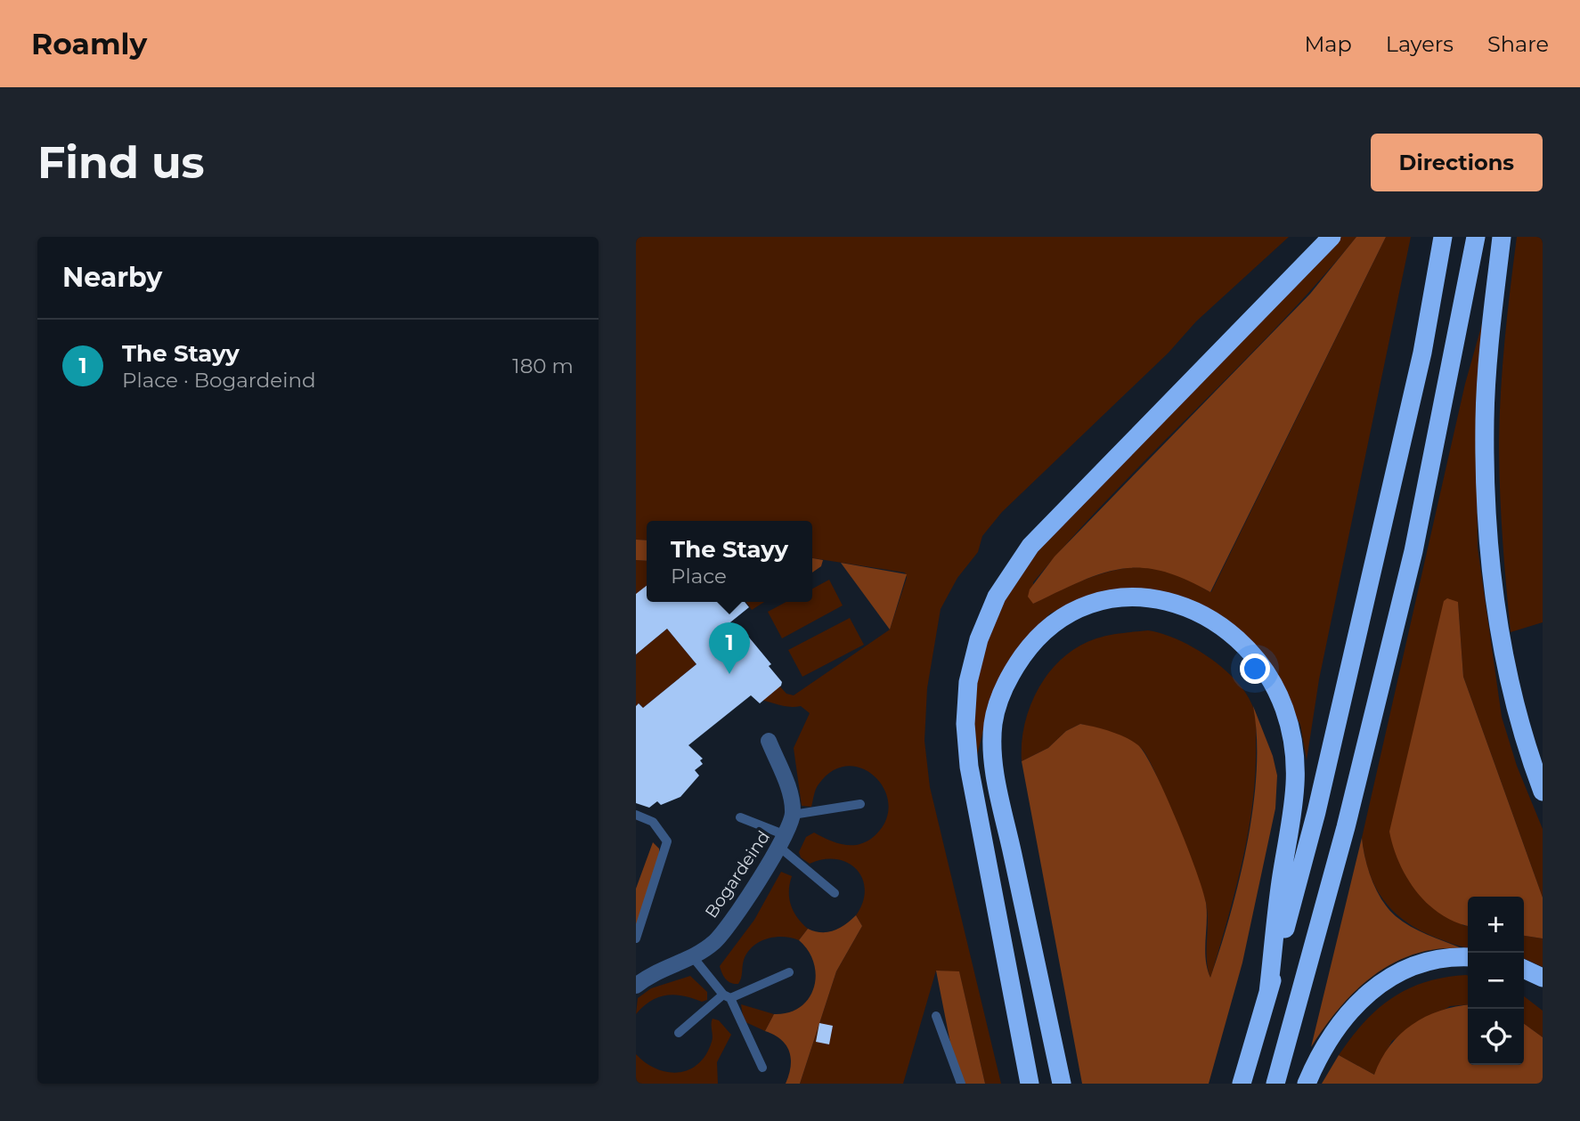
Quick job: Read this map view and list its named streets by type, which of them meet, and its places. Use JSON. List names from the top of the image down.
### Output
{
  "streets": {
    "street": ["Bogardeind"]
  },
  "page": {
    "header": "Roamly",
    "nav": ["Map", "Layers", "Share"],
    "buttons": "Directions",
    "title": "Find us",
    "heading": "Nearby",
    "list": [
      {
        "mark": "1",
        "name": "The Stayy",
        "note": "Place · Bogardeind",
        "value": "180 m"
      }
    ],
    "popup": ["The Stayy", "Place"],
    "pins": "1",
    "map_buttons": ["+", "−"]
  }
}
